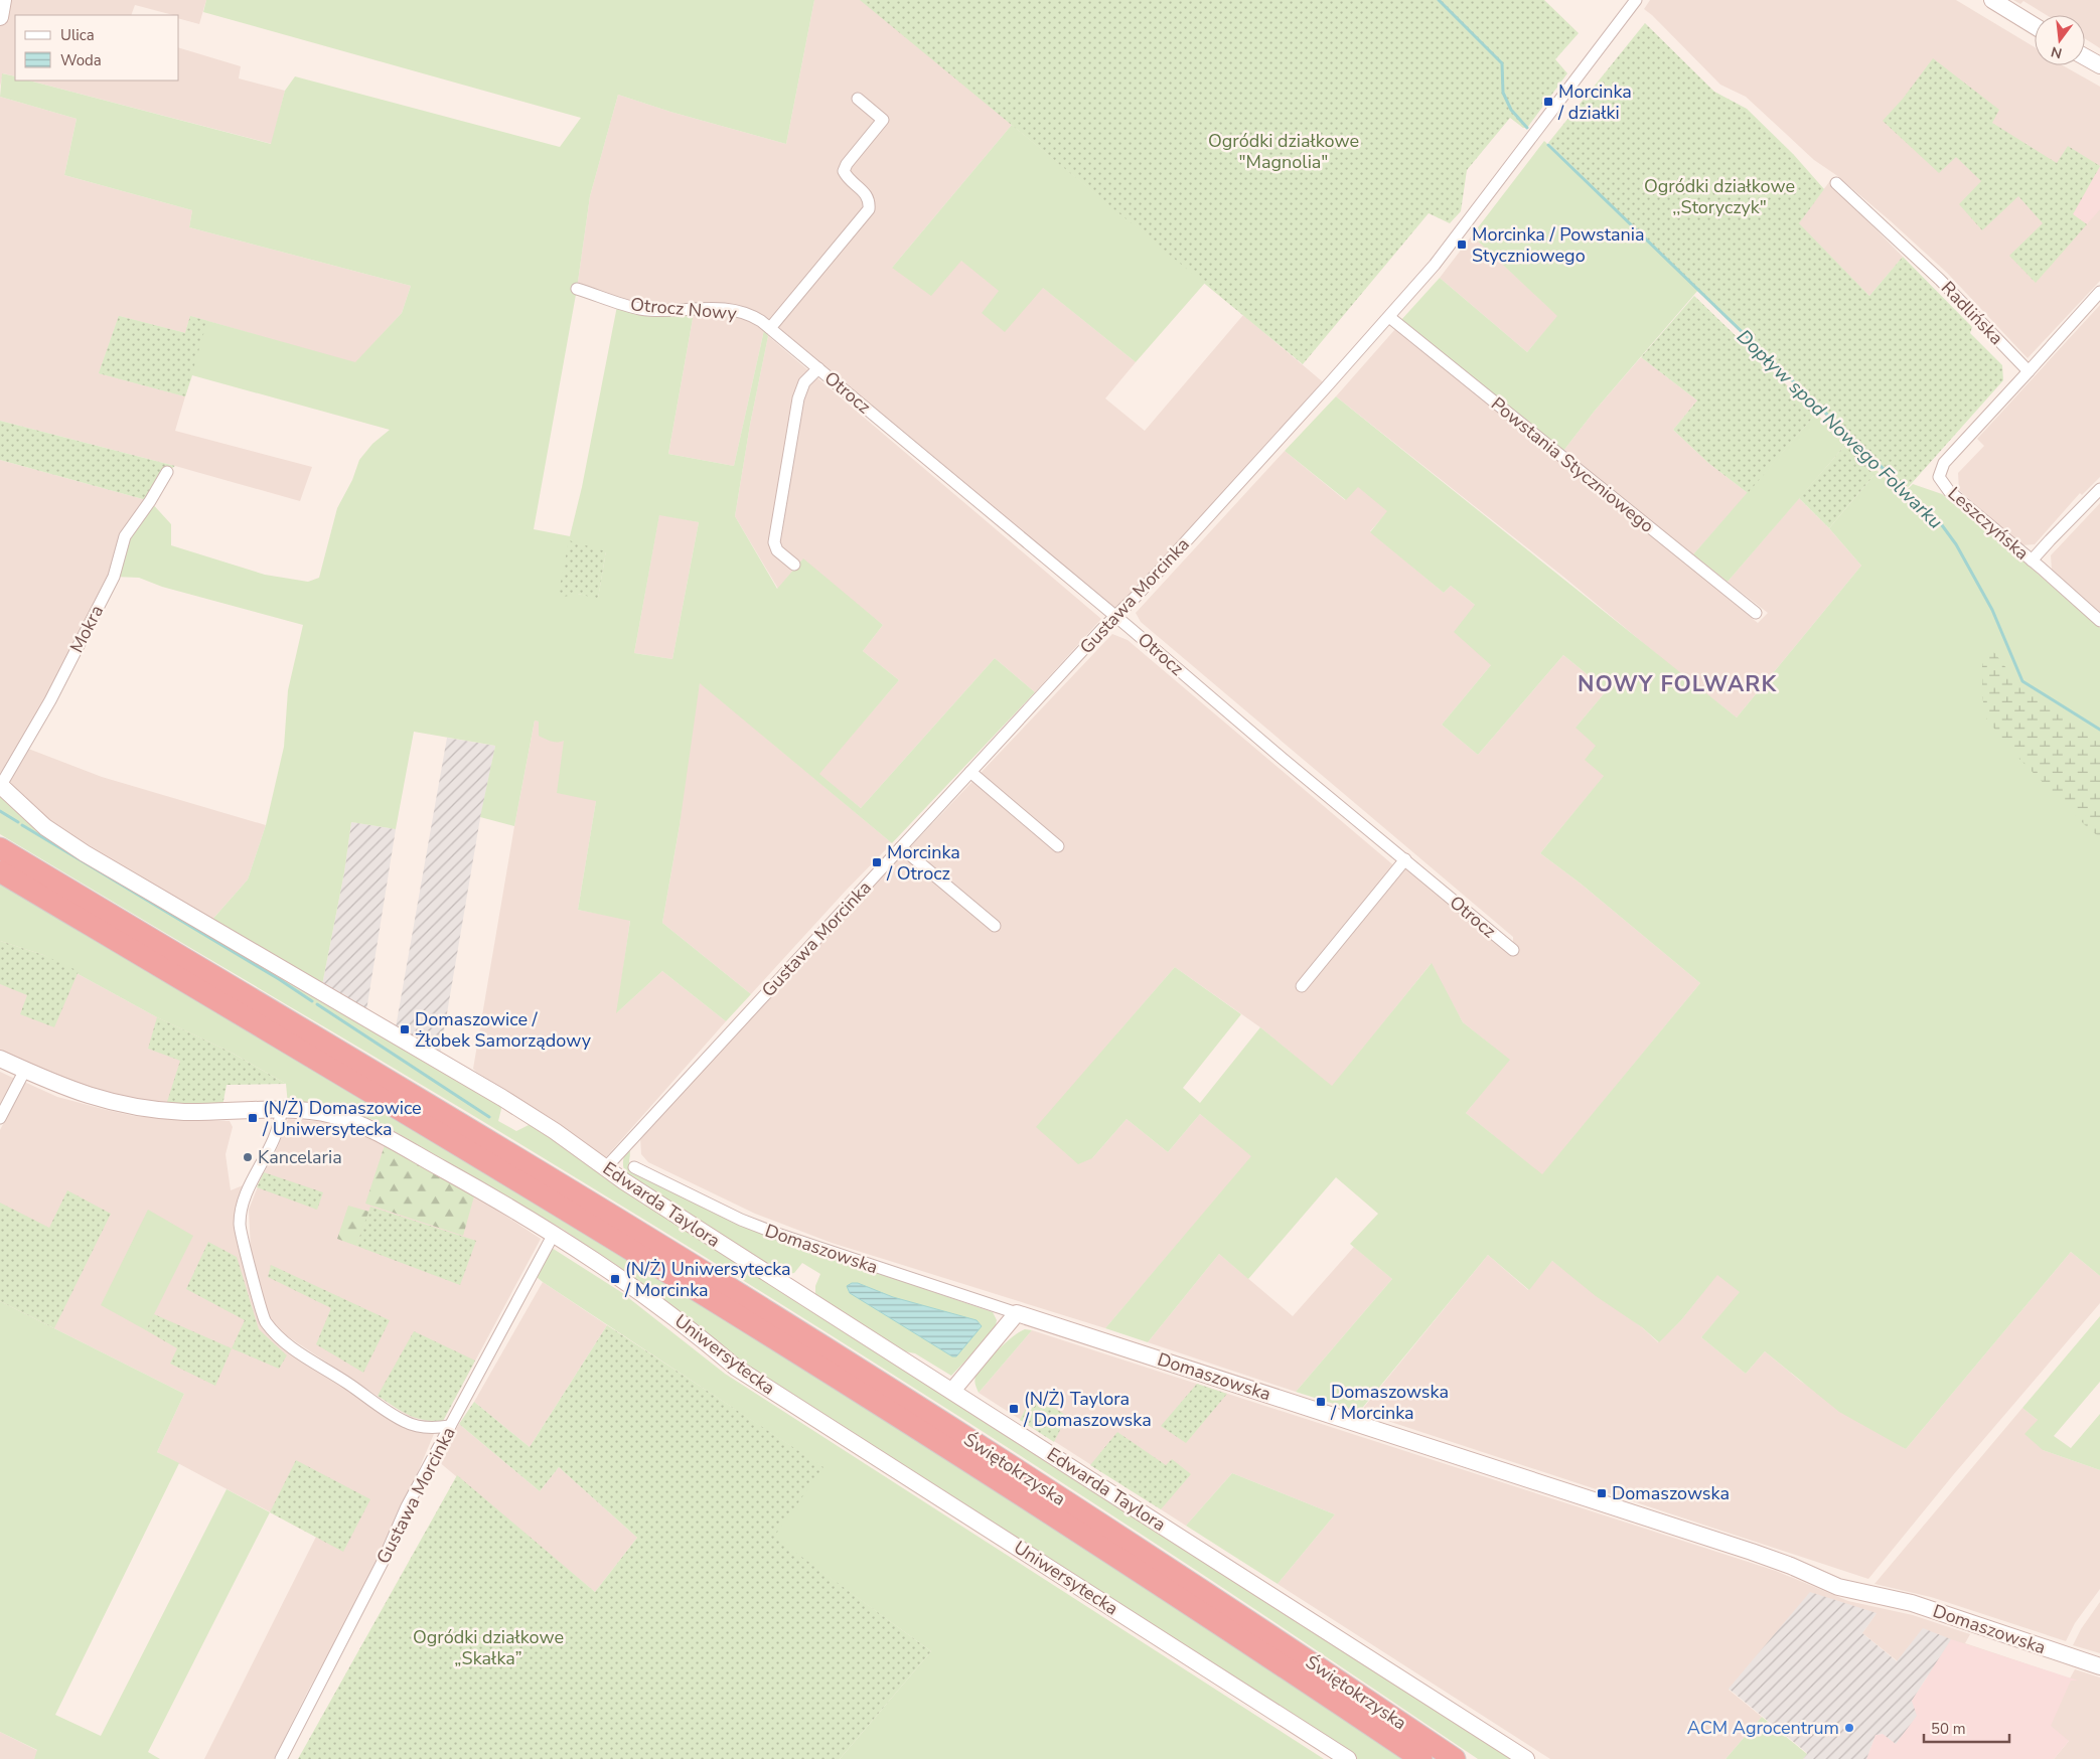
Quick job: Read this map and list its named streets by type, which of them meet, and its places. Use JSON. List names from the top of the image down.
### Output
{
  "streets": {
    "highway": ["Świętokrzyska"],
    "street": [
      "Otrocz Nowy",
      "Radlińska",
      "Otrocz",
      "Powstania Styczniowego",
      "Leszczyńska",
      "Gustawa Morcinka",
      "Mokra",
      "Edwarda Taylora",
      "Domaszowska",
      "Uniwersytecka"
    ]
  },
  "crossings": [
    ["Otrocz Nowy", "Otrocz"],
    ["Radlińska", "Leszczyńska"],
    ["Otrocz", "Gustawa Morcinka"],
    ["Powstania Styczniowego", "Gustawa Morcinka"],
    ["Gustawa Morcinka", "Edwarda Taylora"],
    ["Gustawa Morcinka", "Uniwersytecka"],
    ["Mokra", "Edwarda Taylora"]
  ],
  "districts": ["NOWY FOLWARK"],
  "water": ["Dopływ spod Nowego Folwarku"],
  "parks": ["Ogródki działkowe \"Magnolia\"", "Ogródki działkowe ,,Storyczyk\"", "Ogródki działkowe „Skałka”"],
  "places": {
    "transit": [
      "Morcinka / działki",
      "Morcinka / Powstania Styczniowego",
      "Morcinka / Otrocz",
      "Domaszowice / Żłobek Samorządowy",
      "(N/Ż) Domaszowice / Uniwersytecka",
      "(N/Ż) Uniwersytecka / Morcinka",
      "Domaszowska / Morcinka",
      "(N/Ż) Taylora / Domaszowska",
      "Domaszowska"
    ],
    "other": ["Kancelaria", "ACM Agrocentrum"]
  },
  "legend": ["Ulica", "Woda"],
  "scale_bar": "50 m",
  "north": "bottom"
}
